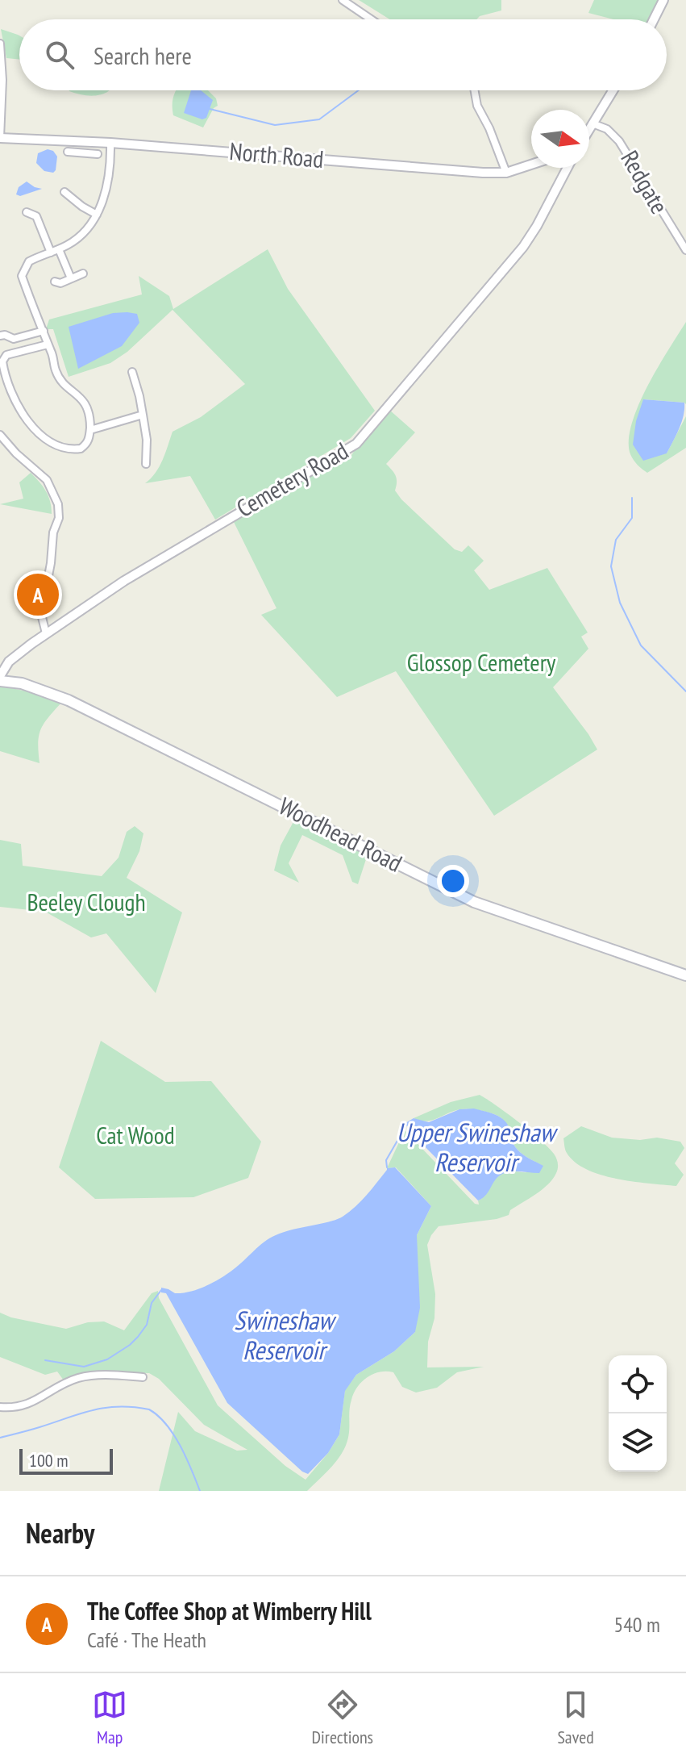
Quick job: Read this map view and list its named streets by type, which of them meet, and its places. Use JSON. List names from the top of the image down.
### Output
{
  "streets": {
    "main road": ["Woodhead Road"],
    "street": ["North Road", "Redgate", "Cemetery Road"]
  },
  "crossings": [
    ["Cemetery Road", "Woodhead Road"]
  ],
  "water": ["Upper Swineshaw Reservoir", "Swineshaw Reservoir"],
  "parks": ["Glossop Cemetery", "Beeley Clough", "Cat Wood"],
  "scale_bar": "100 m",
  "north": "right",
  "page": {
    "search": "Search here",
    "pins": "A",
    "scale": "100 m",
    "heading": "Nearby",
    "list": [
      {
        "mark": "A",
        "name": "The Coffee Shop at Wimberry Hill",
        "note": "Café · The Heath",
        "value": "540 m"
      }
    ],
    "nav": ["Map", "Directions", "Saved"]
  }
}
